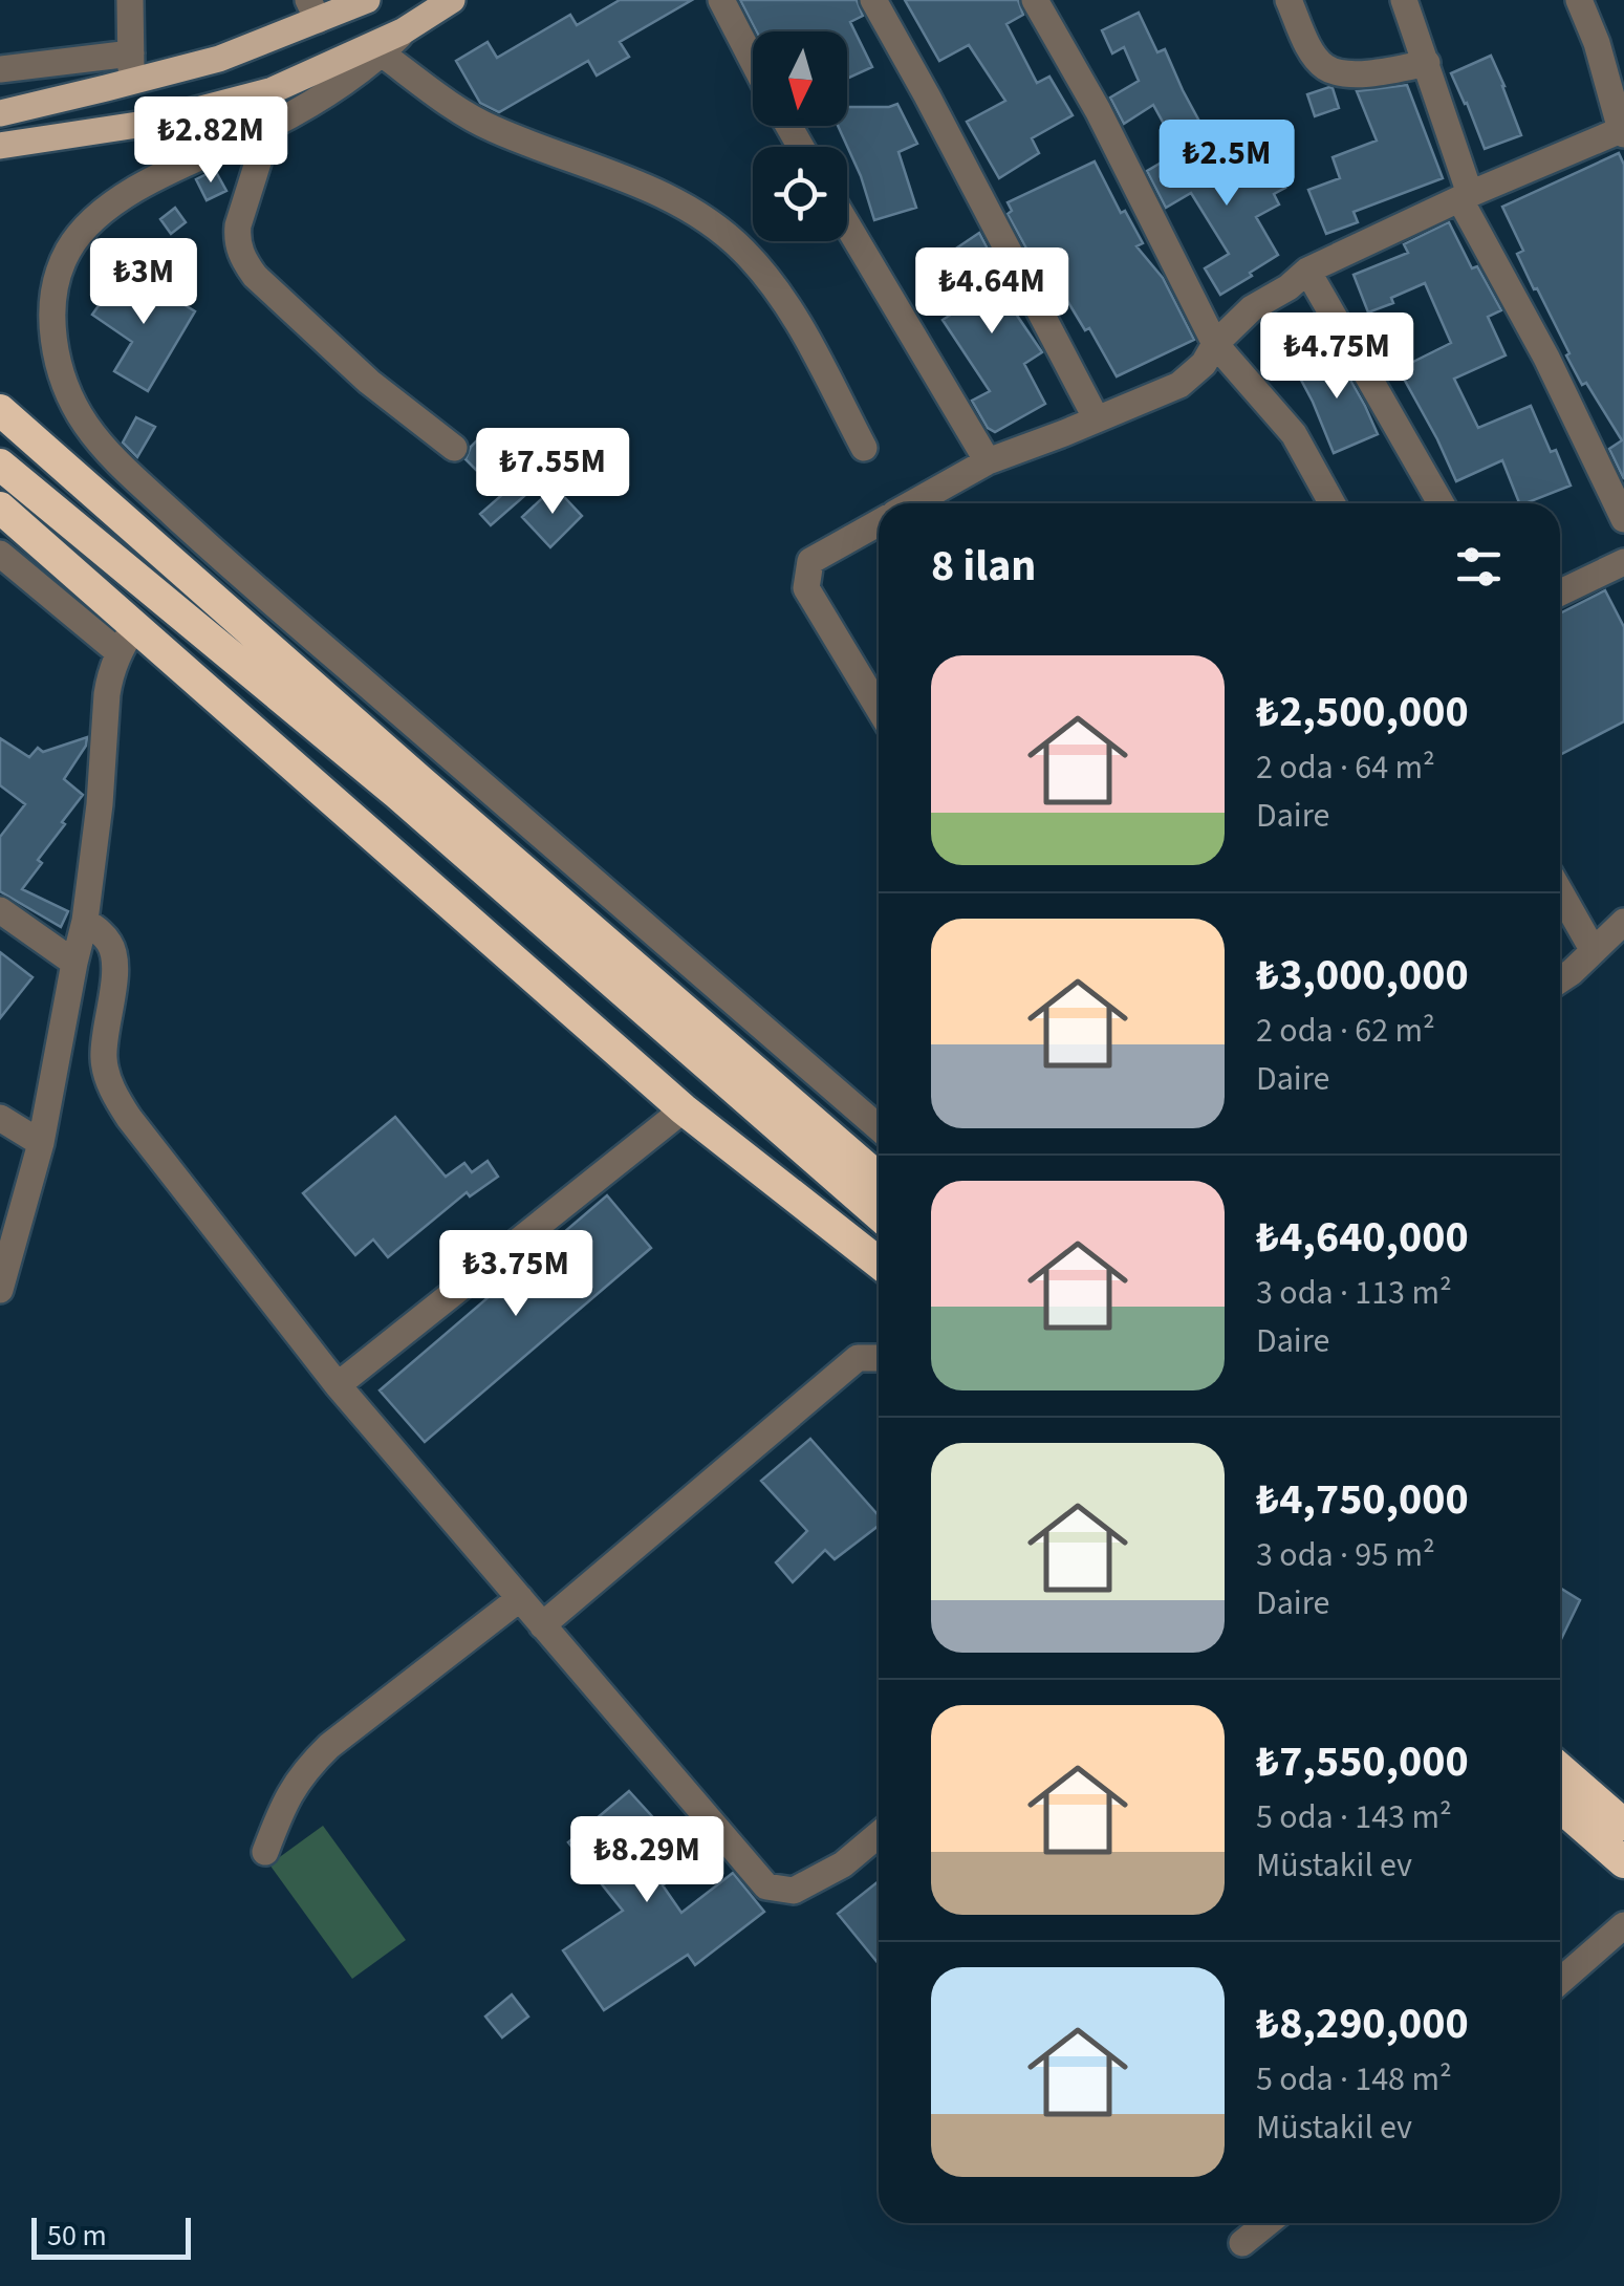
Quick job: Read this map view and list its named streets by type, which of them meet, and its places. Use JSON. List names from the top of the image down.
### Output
{
  "scale_bar": "50 m",
  "north": "bottom",
  "page": {
    "price": [
      "₺2.82M",
      "₺2.5M",
      "₺3M",
      "₺4.64M",
      "₺4.75M",
      "₺7.55M",
      "₺3.75M",
      "₺8.29M"
    ],
    "heading": "8 ilan",
    "list": [
      {
        "name": "₺2,500,000",
        "note": "2 oda · 64 m² · Daire"
      },
      {
        "name": "₺3,000,000",
        "note": "2 oda · 62 m² · Daire"
      },
      {
        "name": "₺4,640,000",
        "note": "3 oda · 113 m² · Daire"
      },
      {
        "name": "₺4,750,000",
        "note": "3 oda · 95 m² · Daire"
      },
      {
        "name": "₺7,550,000",
        "note": "5 oda · 143 m² · Müstakil ev"
      },
      {
        "name": "₺8,290,000",
        "note": "5 oda · 148 m² · Müstakil ev"
      }
    ],
    "scale": "50 m"
  }
}
